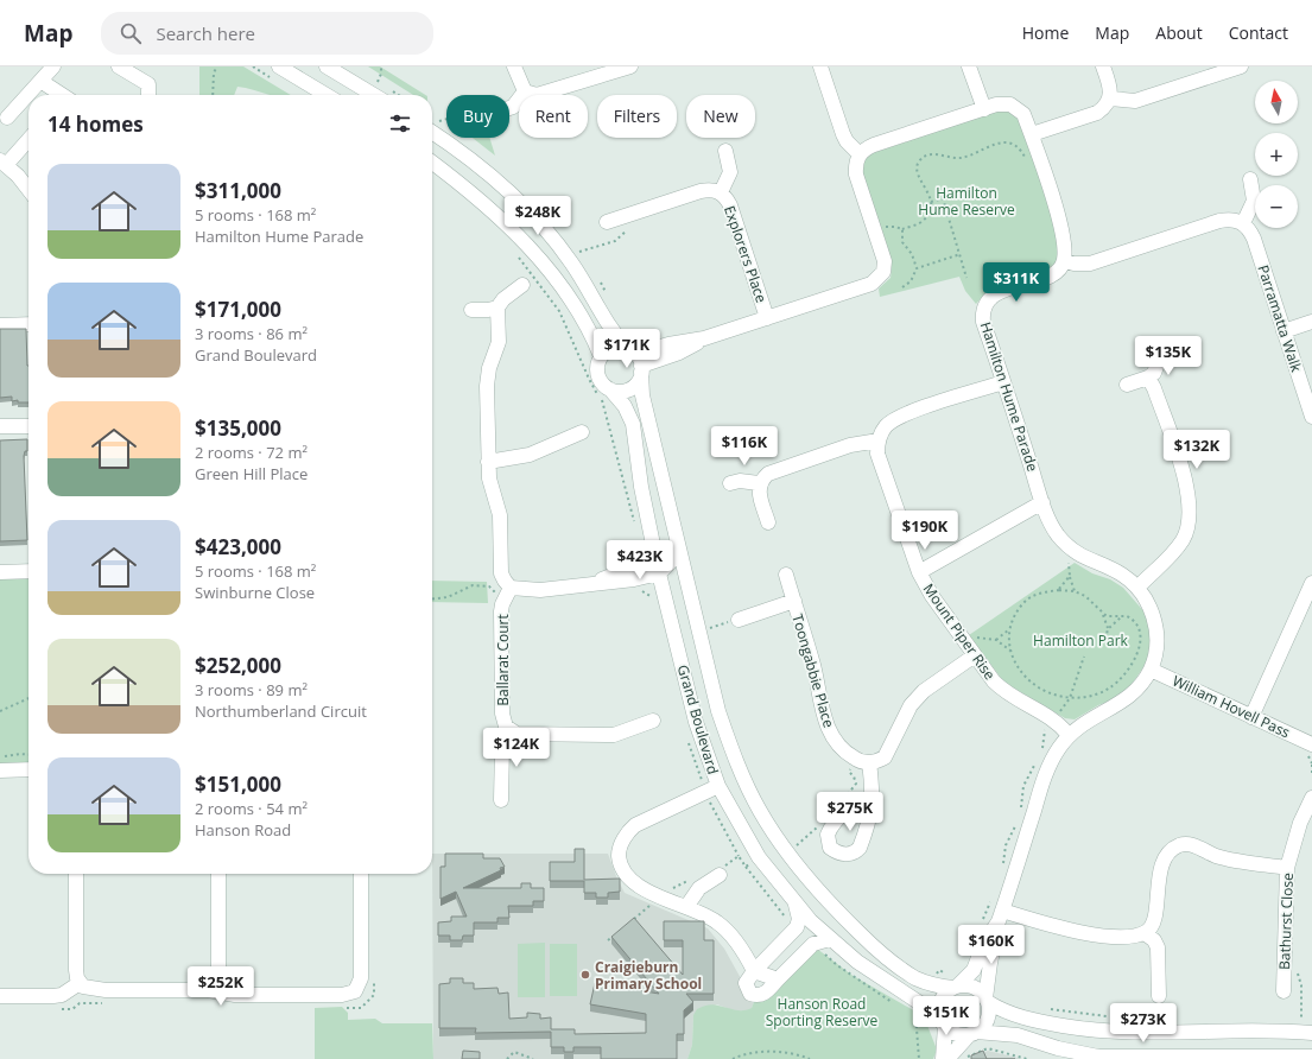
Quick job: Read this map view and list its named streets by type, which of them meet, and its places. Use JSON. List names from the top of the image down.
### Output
{
  "streets": {
    "street": [
      "Explorers Place",
      "Parramatta Walk",
      "Hamilton Hume Parade",
      "Mount Piper Rise",
      "Ballarat Court",
      "Toongabbie Place",
      "William Hovell Pass",
      "Grand Boulevard",
      "Bathurst Close"
    ]
  },
  "crossings": [
    ["Hamilton Hume Parade", "Mount Piper Rise"],
    ["Hamilton Hume Parade", "William Hovell Pass"],
    ["Hamilton Hume Parade", "Grand Boulevard"]
  ],
  "parks": ["Hamilton Hume Reserve", "Hamilton Park", "Hanson Road Sporting Reserve"],
  "places": ["Craigieburn Primary School"],
  "north": "top",
  "page": {
    "header": "Map",
    "search": "Search here",
    "nav": [
      "Home",
      "Map",
      "About",
      "Contact"
    ],
    "map_buttons": ["+", "−"],
    "chip": [
      "Buy",
      "Rent",
      "Filters",
      "New"
    ],
    "heading": "14 homes",
    "list": [
      {
        "name": "$311,000",
        "note": "5 rooms · 168 m² · Hamilton Hume Parade"
      },
      {
        "name": "$171,000",
        "note": "3 rooms · 86 m² · Grand Boulevard"
      },
      {
        "name": "$135,000",
        "note": "2 rooms · 72 m² · Green Hill Place"
      },
      {
        "name": "$423,000",
        "note": "5 rooms · 168 m² · Swinburne Close"
      },
      {
        "name": "$252,000",
        "note": "3 rooms · 89 m² · Northumberland Circuit"
      },
      {
        "name": "$151,000",
        "note": "2 rooms · 54 m² · Hanson Road"
      }
    ],
    "price": [
      "$248K",
      "$311K",
      "$171K",
      "$135K",
      "$116K",
      "$132K",
      "$190K",
      "$423K",
      "$124K",
      "$275K",
      "$160K",
      "$252K",
      "$151K",
      "$273K"
    ]
  }
}
